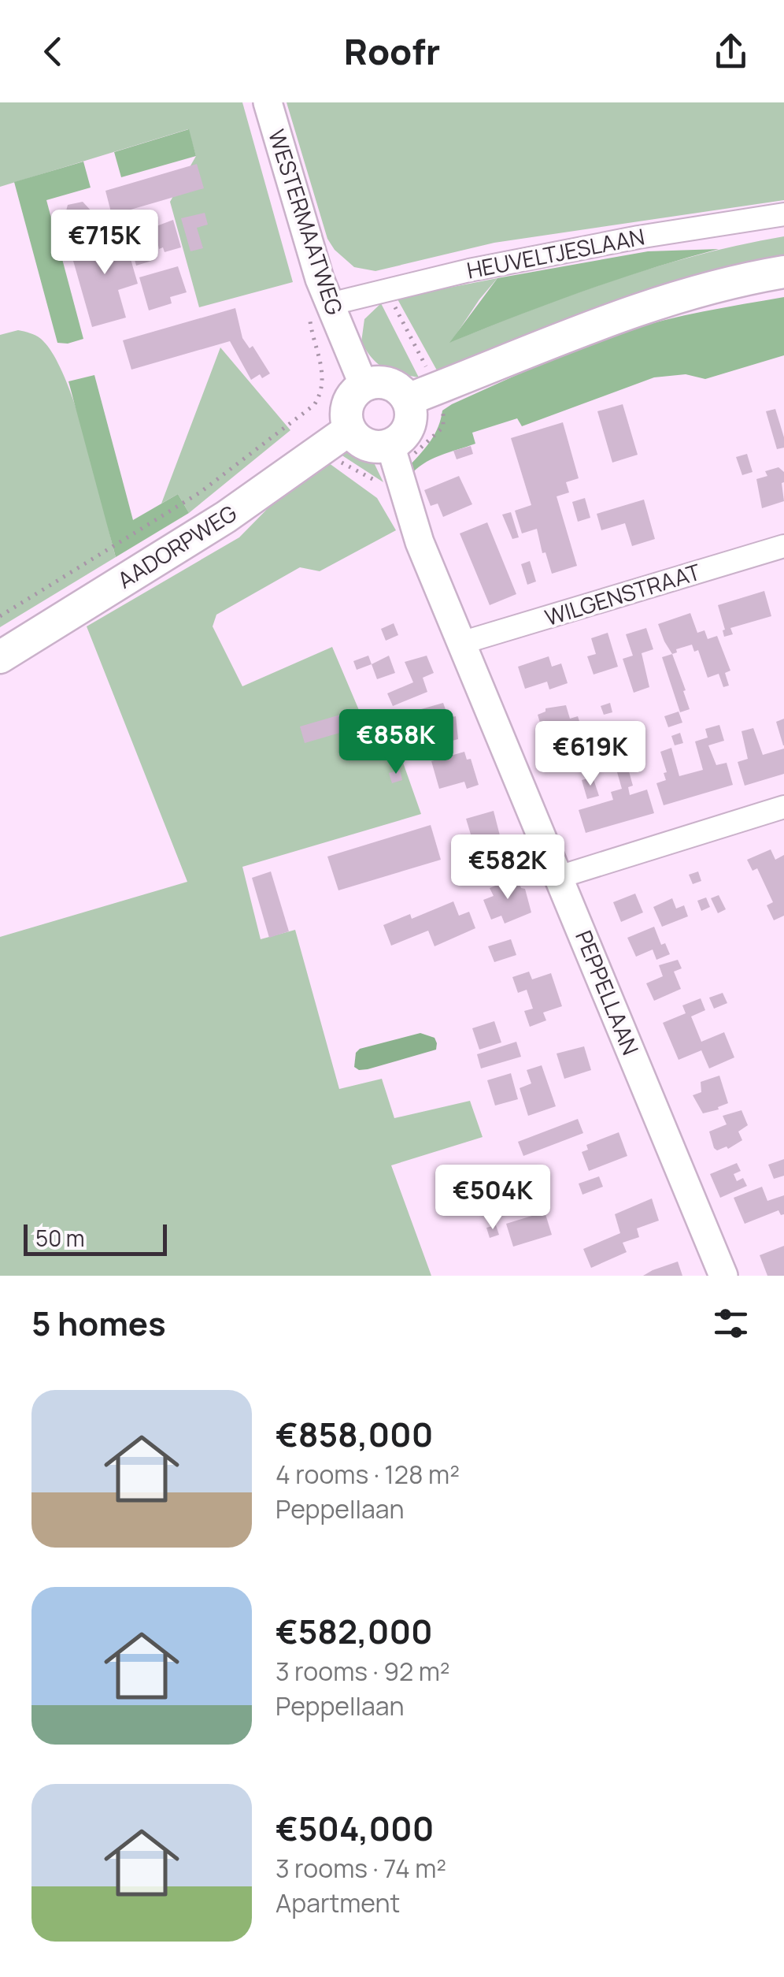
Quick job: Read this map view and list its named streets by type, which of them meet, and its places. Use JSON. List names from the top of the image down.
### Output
{
  "streets": {
    "main road": ["AADORPWEG"],
    "street": [
      "WESTERMAATWEG",
      "HEUVELTJESLAAN",
      "WILGENSTRAAT",
      "PEPPELLAAN"
    ]
  },
  "crossings": [
    ["WESTERMAATWEG", "HEUVELTJESLAAN"],
    ["WESTERMAATWEG", "AADORPWEG"],
    ["HEUVELTJESLAAN", "AADORPWEG"],
    ["WILGENSTRAAT", "PEPPELLAAN"]
  ],
  "scale_bar": "50 m",
  "page": {
    "header": "Roofr",
    "price": [
      "€715K",
      "€858K",
      "€619K",
      "€582K",
      "€504K"
    ],
    "scale": "50 m",
    "heading": "5 homes",
    "list": [
      {
        "name": "€858,000",
        "note": "4 rooms · 128 m² · Peppellaan"
      },
      {
        "name": "€582,000",
        "note": "3 rooms · 92 m² · Peppellaan"
      },
      {
        "name": "€504,000",
        "note": "3 rooms · 74 m² · Apartment"
      }
    ]
  }
}
